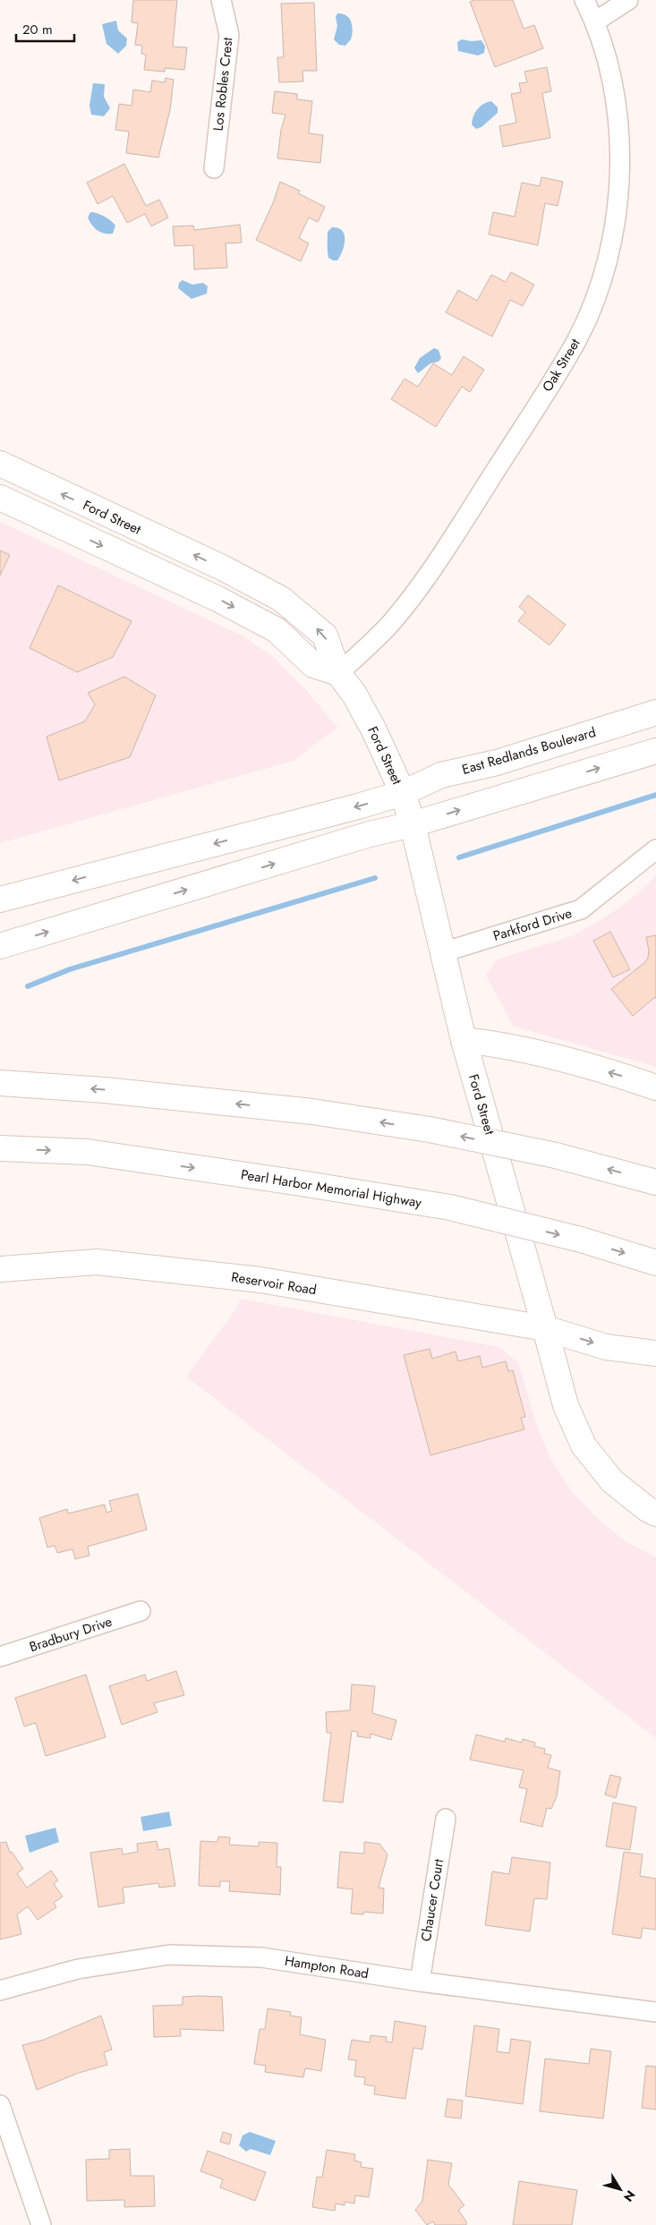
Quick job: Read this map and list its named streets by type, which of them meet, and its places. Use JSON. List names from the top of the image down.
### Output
{
  "streets": {
    "main road": [
      "Ford Street",
      "East Redlands Boulevard",
      "Pearl Harbor Memorial Highway",
      "Reservoir Road"
    ],
    "street": [
      "Los Robles Crest",
      "Oak Street",
      "Parkford Drive",
      "Bradbury Drive",
      "Chaucer Court",
      "Hampton Road"
    ]
  },
  "crossings": [
    ["Oak Street", "Ford Street"],
    ["Ford Street", "East Redlands Boulevard"],
    ["Ford Street", "Parkford Drive"],
    ["Ford Street", "Reservoir Road"],
    ["Chaucer Court", "Hampton Road"]
  ],
  "scale_bar": "20 m",
  "north": "bottom right"
}
